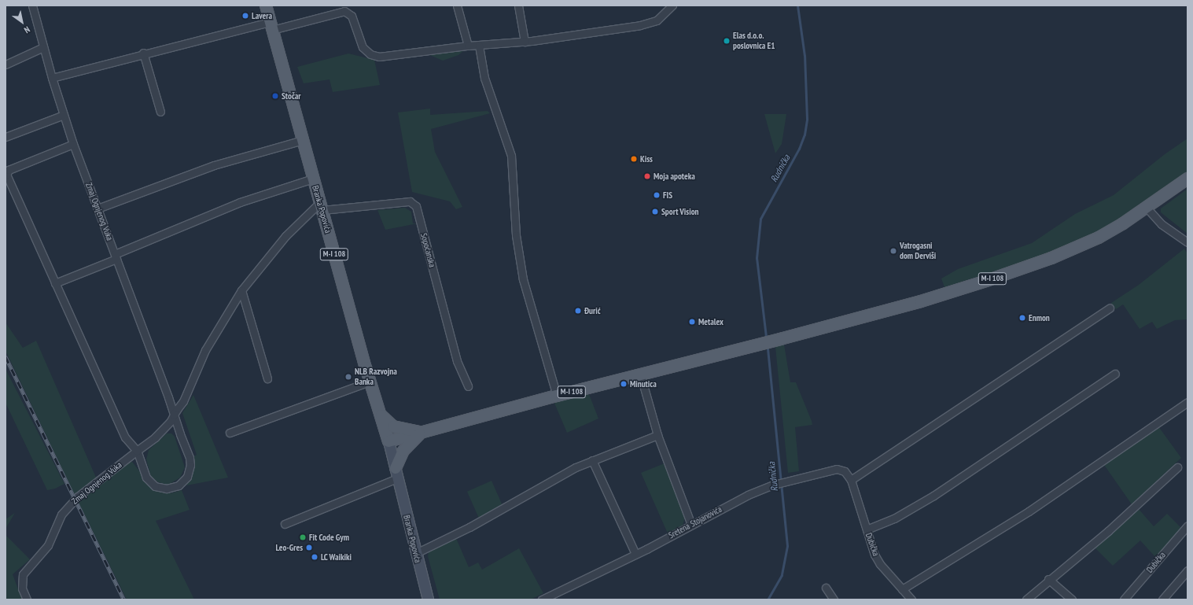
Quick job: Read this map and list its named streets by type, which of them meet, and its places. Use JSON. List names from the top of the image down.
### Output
{
  "streets": {
    "main road": ["Branka Popovića", "M-I 108"],
    "street": [
      "Zmaj Ognjenog Vuka",
      "Sopoćanska",
      "Sretena Stojanovića",
      "Dubička"
    ]
  },
  "crossings": [
    ["Branka Popovića", "Sopoćanska"],
    ["Branka Popovića", "M-I 108"],
    ["Sretena Stojanovića", "Dubička"]
  ],
  "water": ["Rudnička"],
  "places": [
    "Lavera",
    "Elas d.o.o. poslovnica E1",
    "Stočar",
    "Kiss",
    "Moja apoteka",
    "FIS",
    "Sport Vision",
    "Vatrogasni dom Derviši",
    "Đurić",
    "Enmon",
    "Metalex",
    "NLB Razvojna Banka",
    "Minutica",
    "Fit Code Gym",
    "Leo-Gres",
    "LC Waikiki"
  ],
  "north": "bottom right"
}
